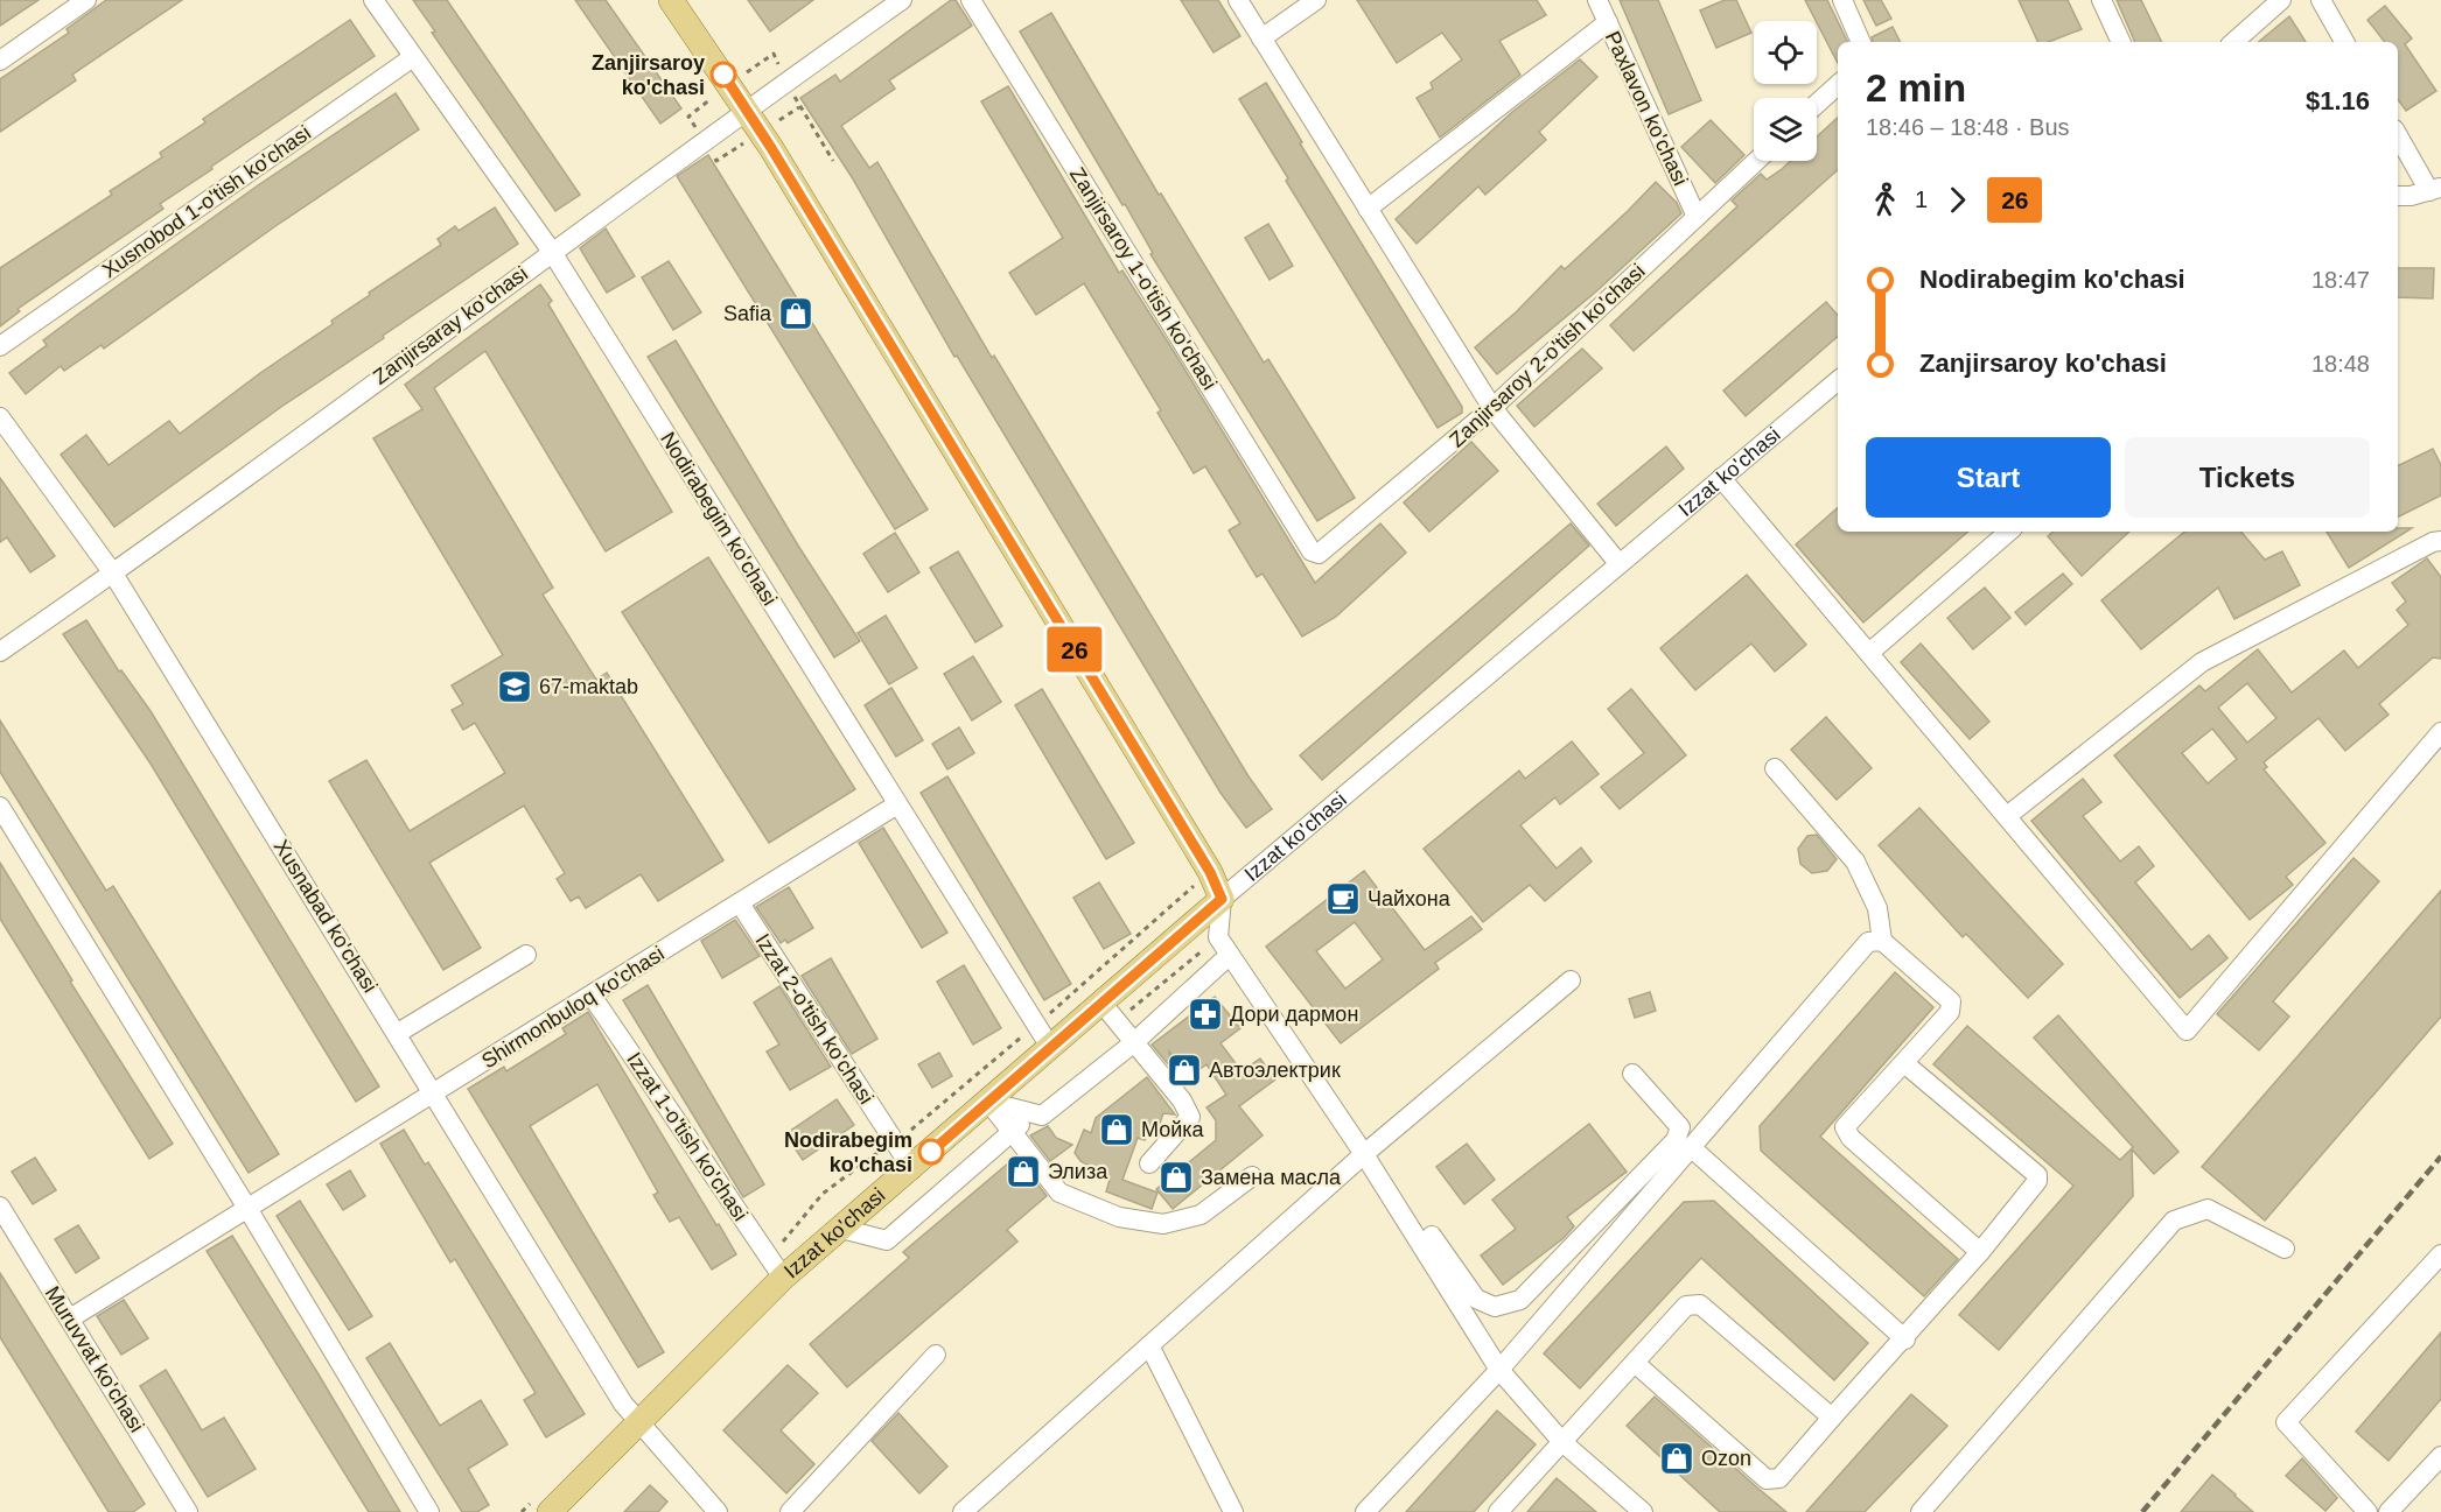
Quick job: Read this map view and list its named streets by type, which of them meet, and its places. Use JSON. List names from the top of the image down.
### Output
{
  "streets": {
    "main road": ["Izzat ko'chasi"],
    "street": [
      "Paxlavon ko'chasi",
      "Xusnobod 1-o'tish ko'chasi",
      "Zanjirsaroy 1-o'tish ko'chasi",
      "Zanjirsaray ko'chasi",
      "Zanjirsaroy 2-o'tish ko'chasi",
      "Nodirabegim ko'chasi",
      "Xusnabad ko'chasi",
      "Shirmonbuloq ko'chasi",
      "Izzat 2-o'tish ko'chasi",
      "Izzat 1-o'tish ko'chasi",
      "Muruvvat ko'chasi"
    ]
  },
  "crossings": [
    ["Paxlavon ko'chasi", "Zanjirsaroy 2-o'tish ko'chasi"],
    ["Xusnobod 1-o'tish ko'chasi", "Nodirabegim ko'chasi"],
    ["Zanjirsaroy 1-o'tish ko'chasi", "Zanjirsaroy 2-o'tish ko'chasi"],
    ["Zanjirsaray ko'chasi", "Nodirabegim ko'chasi"],
    ["Zanjirsaray ko'chasi", "Xusnabad ko'chasi"],
    ["Izzat ko'chasi", "Nodirabegim ko'chasi"],
    ["Izzat ko'chasi", "Xusnabad ko'chasi"],
    ["Izzat ko'chasi", "Izzat 2-o'tish ko'chasi"],
    ["Izzat ko'chasi", "Izzat 1-o'tish ko'chasi"],
    ["Nodirabegim ko'chasi", "Shirmonbuloq ko'chasi"],
    ["Xusnabad ko'chasi", "Shirmonbuloq ko'chasi"],
    ["Shirmonbuloq ko'chasi", "Izzat 2-o'tish ko'chasi"],
    ["Shirmonbuloq ko'chasi", "Izzat 1-o'tish ko'chasi"],
    ["Shirmonbuloq ko'chasi", "Muruvvat ko'chasi"]
  ],
  "places": {
    "other": ["Zanjirsaroy ko'chasi", "Nodirabegim ko'chasi"],
    "shop": [
      "Safia",
      "Автоэлектрик",
      "Мойка",
      "Элиза",
      "Замена масла",
      "Ozon"
    ],
    "school or university": ["67-maktab"],
    "cafe": ["Чайхона"],
    "pharmacy": ["Дори дармон"]
  },
  "lines": ["bus line 26"],
  "page": {
    "on_map": "26",
    "heading": ["2 min", "18:46 – 18:48 · Bus", "$1.16"],
    "legs": ["1", "26"],
    "list": [
      {
        "name": "Nodirabegim ko'chasi",
        "value": "18:47"
      },
      {
        "name": "Zanjirsaroy ko'chasi",
        "value": "18:48"
      }
    ],
    "buttons": ["Start", "Tickets"]
  }
}
